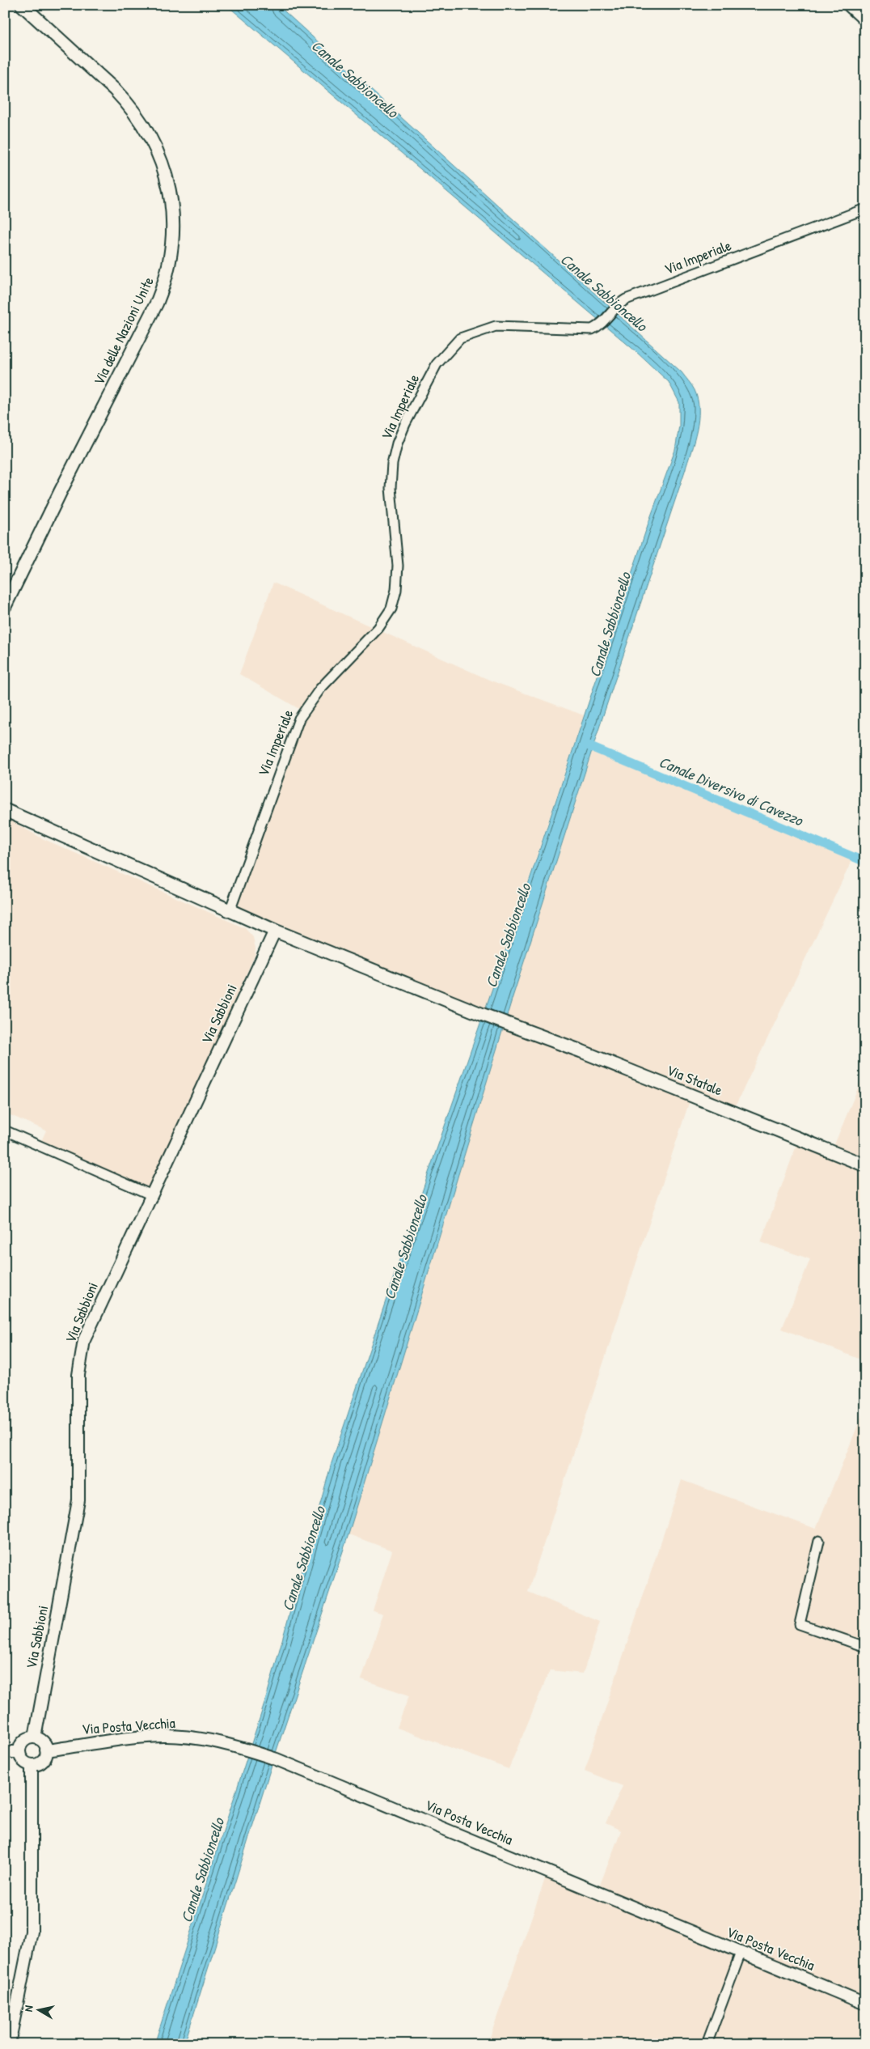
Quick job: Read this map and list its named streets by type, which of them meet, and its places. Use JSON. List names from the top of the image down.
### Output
{
  "streets": {
    "main road": ["Via delle Nazioni Unite", "Via Statale"],
    "street": ["Via Imperiale", "Via Sabbioni", "Via Posta Vecchia"]
  },
  "crossings": [
    ["Via Imperiale", "Via Statale"],
    ["Via Sabbioni", "Via Statale"],
    ["Via Sabbioni", "Via Posta Vecchia"]
  ],
  "water": ["Canale Sabbioncello", "Canale Diversivo di Cavezzo"],
  "north": "left"
}
